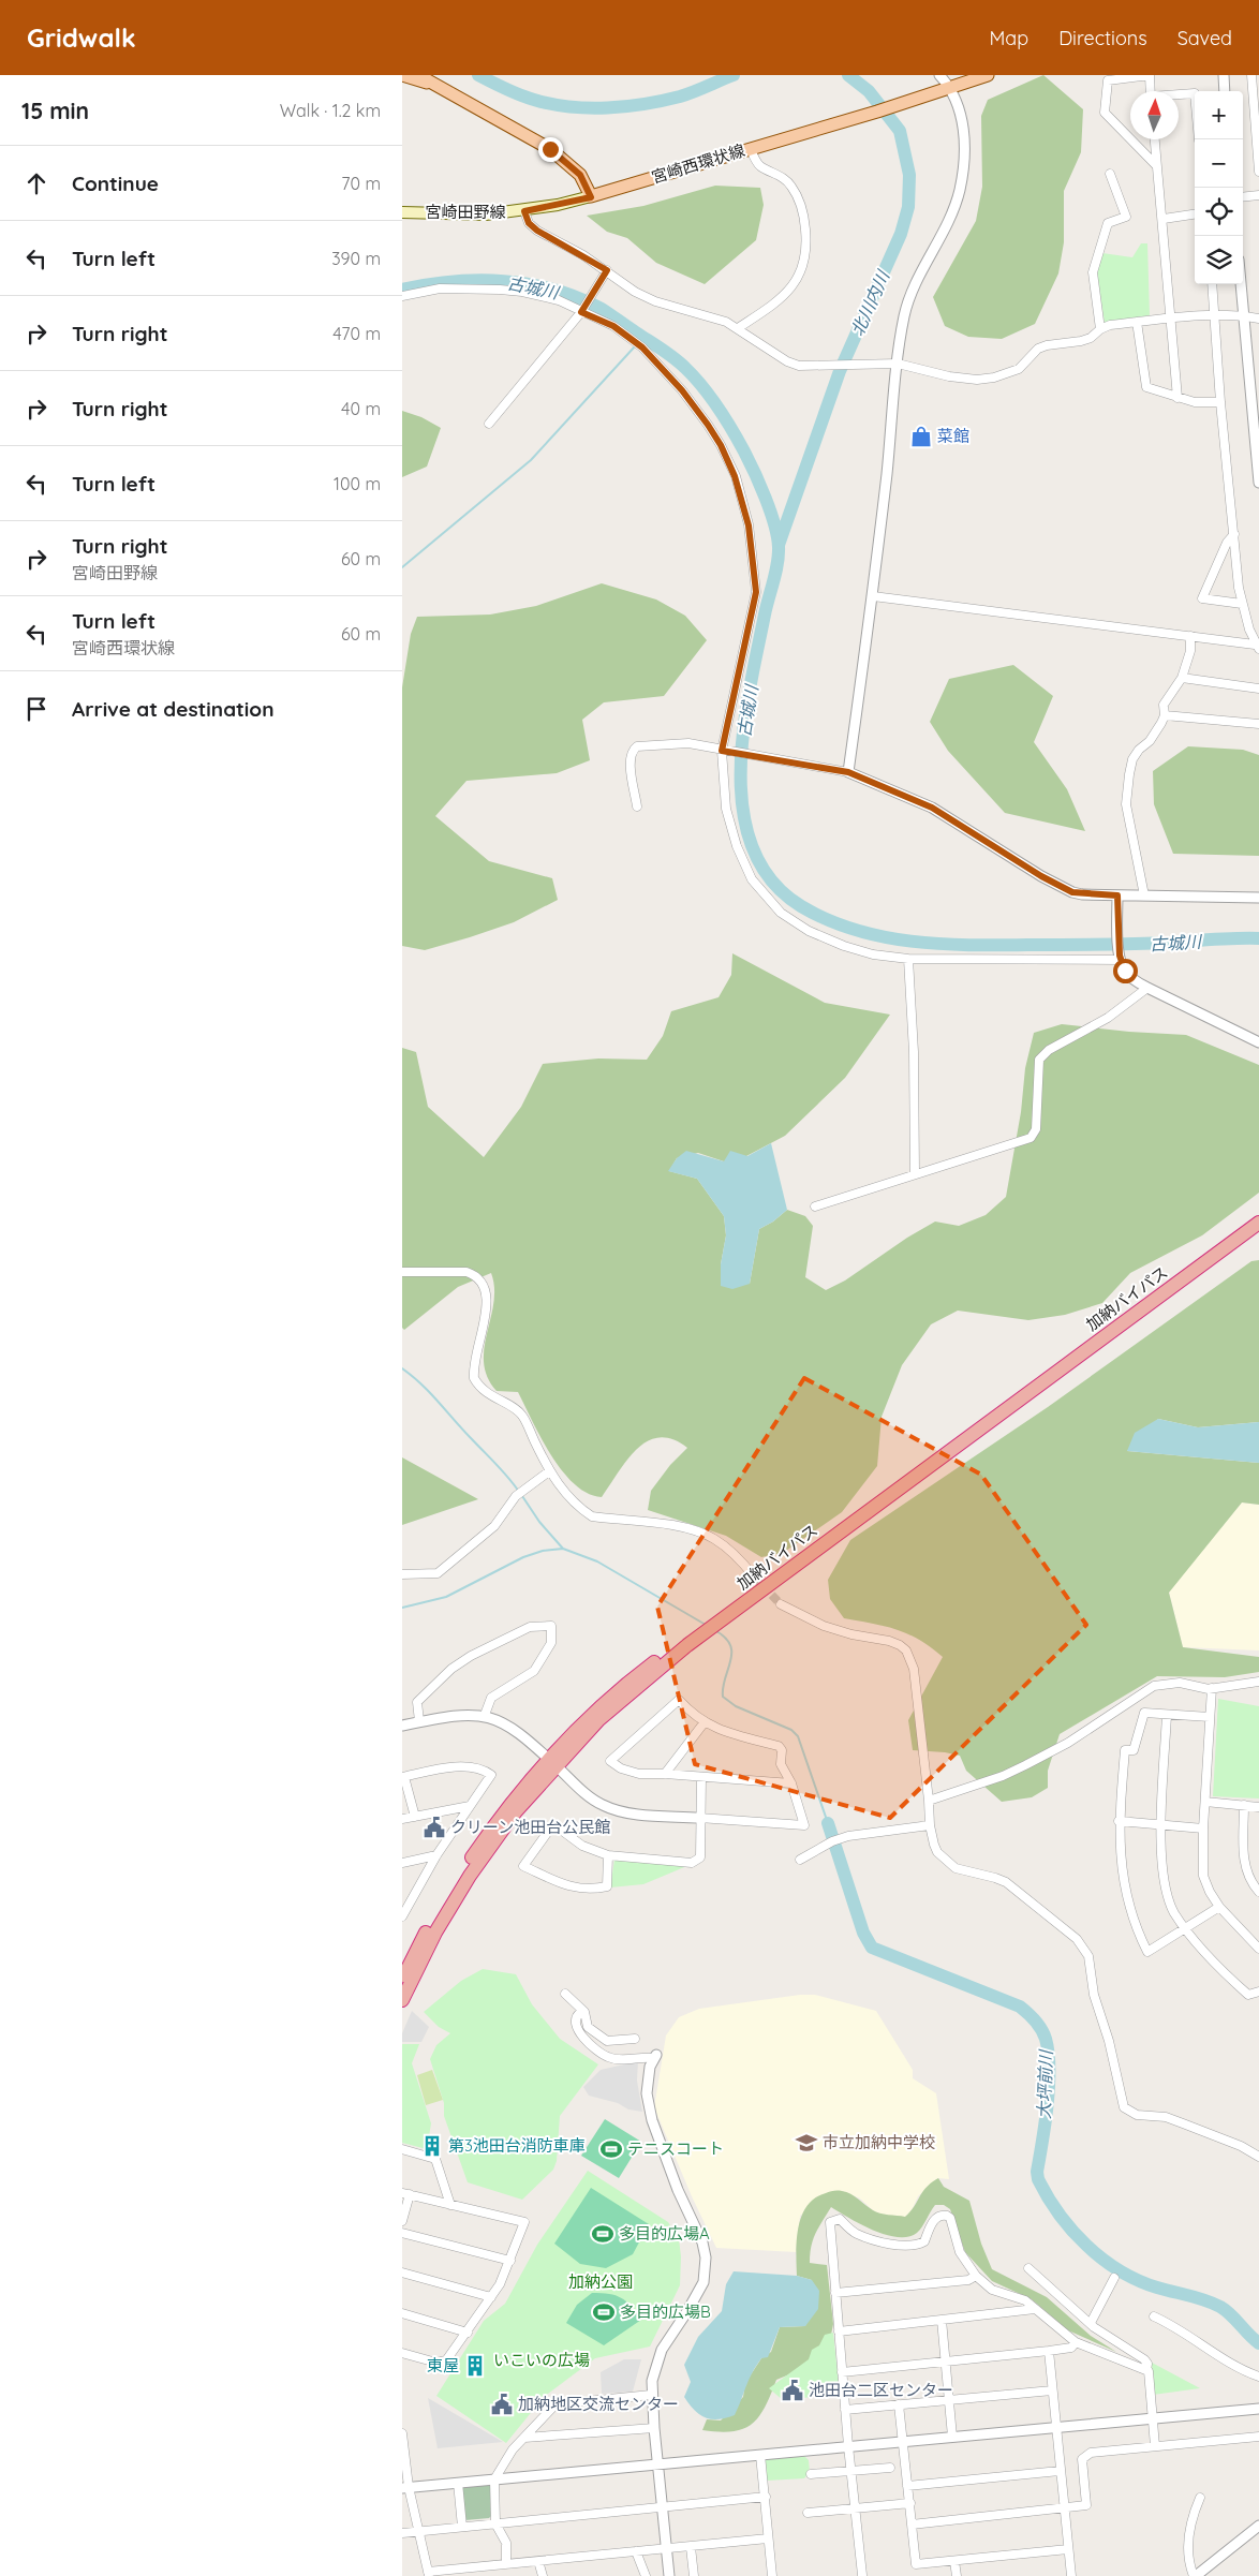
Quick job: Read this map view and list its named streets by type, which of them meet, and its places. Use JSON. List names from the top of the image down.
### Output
{
  "streets": {
    "highway": ["加納バイパス"],
    "main road": ["宮崎西環状線", "宮崎田野線"]
  },
  "crossings": [
    ["宮崎西環状線", "宮崎田野線"]
  ],
  "water": ["古城川", "北川内川", "大坪前川"],
  "parks": ["加納公園", "いこいの広場"],
  "places": {
    "shop": ["菜館"],
    "public building": ["クリーン池田台公民館", "池田台二区センター", "加納地区交流センター"],
    "school or university": ["市立加納中学校"],
    "building": ["第3池田台消防車庫", "東屋"],
    "sports": ["テニスコート", "多目的広場A", "多目的広場B"]
  },
  "north": "top",
  "page": {
    "header": "Gridwalk",
    "nav": ["Map", "Directions", "Saved"],
    "heading": ["15 min", "Walk · 1.2 km"],
    "map_buttons": ["+", "−"],
    "list": [
      ["Continue", "70 m"],
      ["Turn left", "390 m"],
      ["Turn right", "470 m"],
      ["Turn right", "40 m"],
      ["Turn left", "100 m"],
      ["Turn right", "宮崎田野線", "60 m"],
      ["Turn left", "宮崎西環状線", "60 m"],
      "Arrive at destination"
    ]
  }
}
